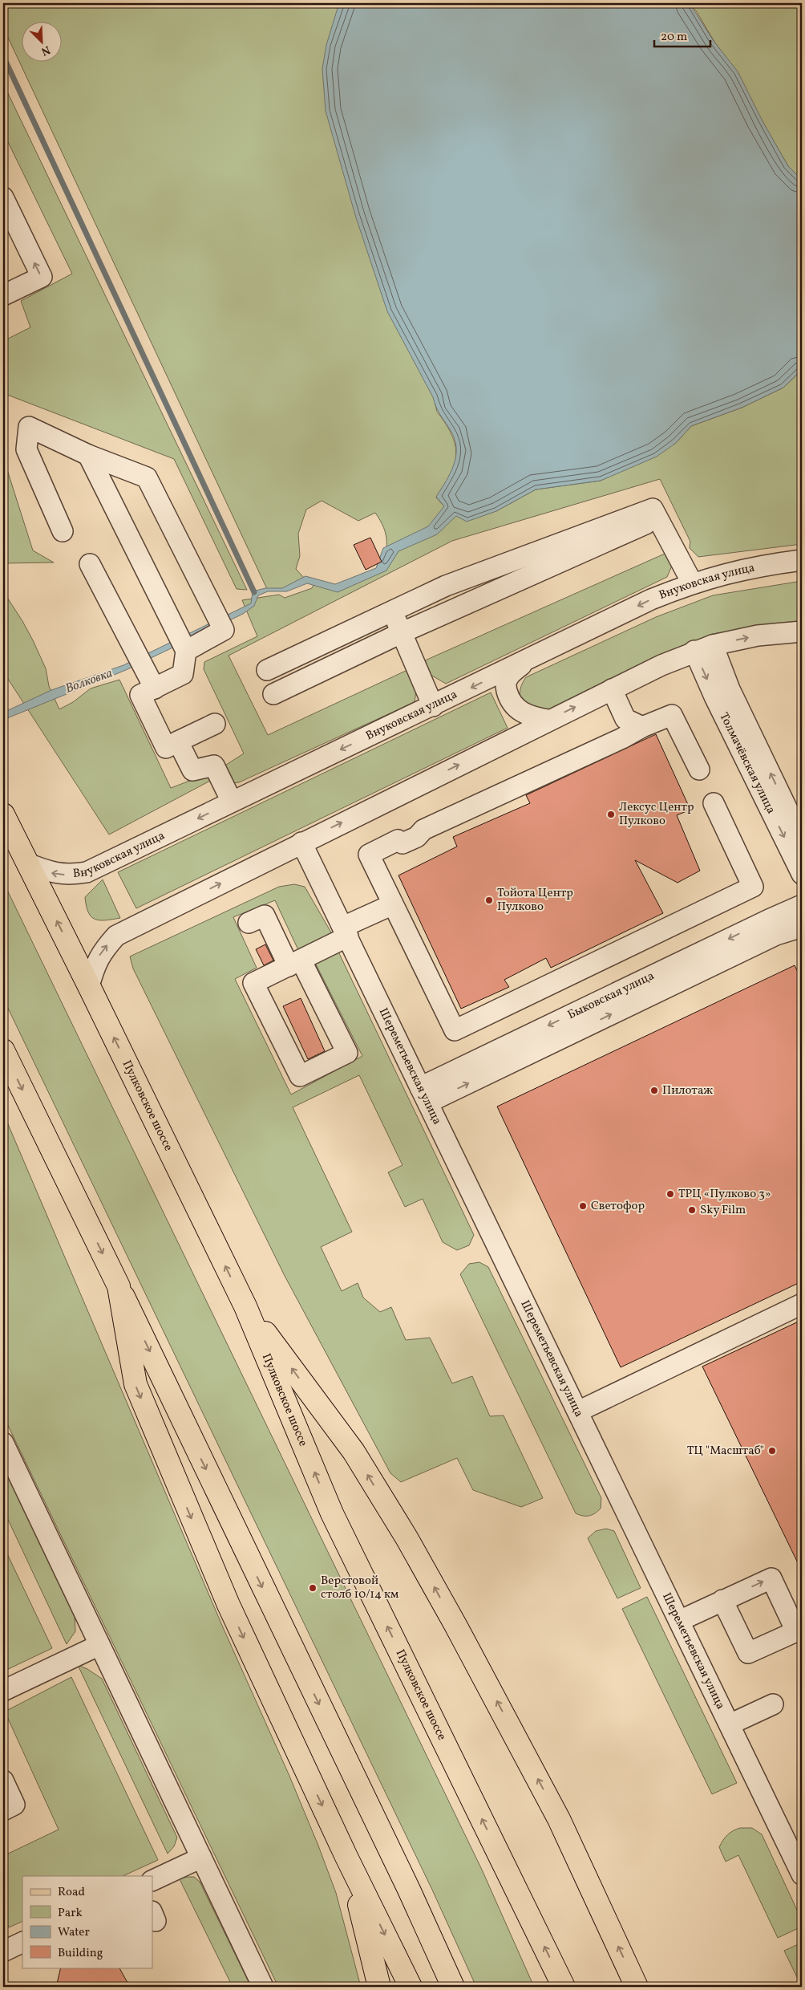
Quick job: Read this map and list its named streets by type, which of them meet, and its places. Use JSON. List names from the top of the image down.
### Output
{
  "streets": {
    "main road": ["Пулковское шоссе"],
    "street": [
      "Внуковская улица",
      "Толмачёвская улица",
      "Быковская улица",
      "Шереметьевская улица"
    ]
  },
  "crossings": [
    ["Внуковская улица", "Пулковское шоссе"],
    ["Быковская улица", "Шереметьевская улица"]
  ],
  "water": ["Волковка"],
  "places": [
    "Лексус Центр Пулково",
    "Тойота Центр Пулково",
    "Пилотаж",
    "ТРЦ «Пулково 3»",
    "Светофор",
    "Sky Film",
    "ТЦ \"Масштаб\"",
    "Верстовой столб 10/14 км"
  ],
  "legend": [
    "Road",
    "Park",
    "Water",
    "Building"
  ],
  "scale_bar": "20 m",
  "north": "bottom right"
}
